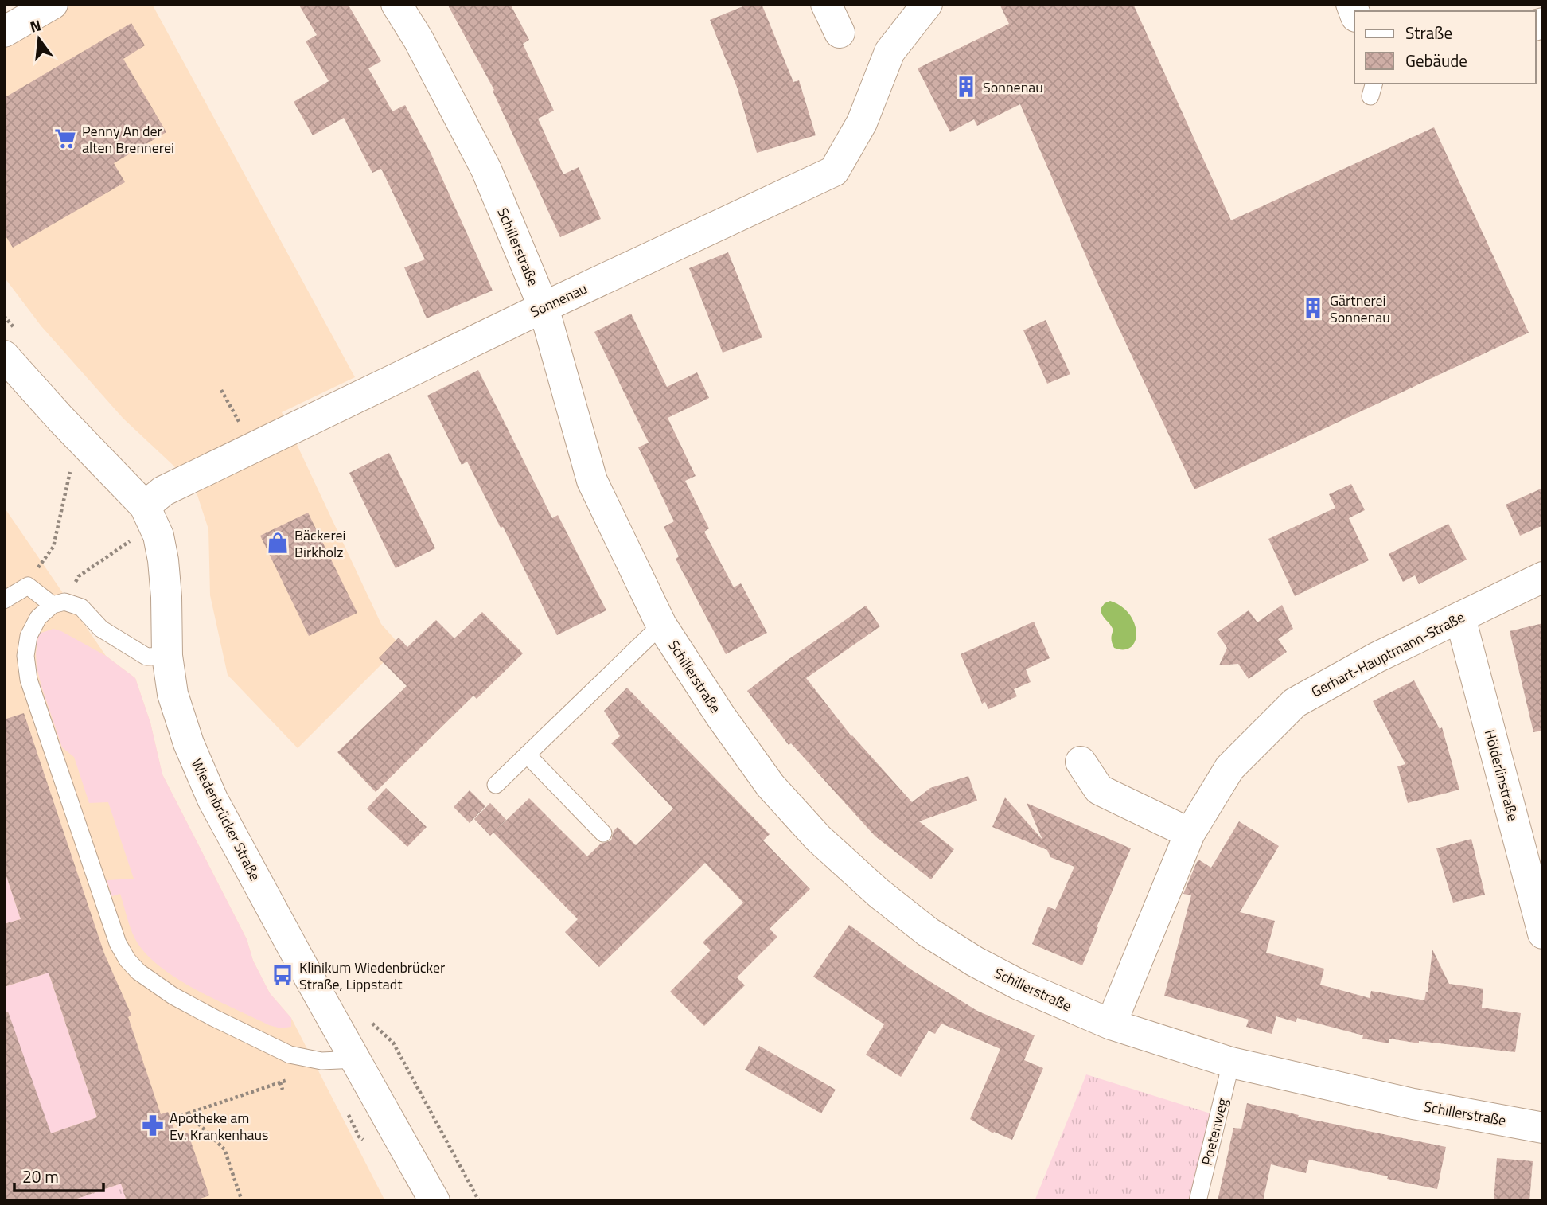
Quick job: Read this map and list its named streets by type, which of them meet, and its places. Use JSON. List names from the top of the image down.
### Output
{
  "streets": {
    "street": [
      "Schillerstraße",
      "Sonnenau",
      "Gerhart-Hauptmann-Straße",
      "Hölderlinstraße",
      "Wiedenbrücker Straße"
    ],
    "lane": ["Poetenweg"]
  },
  "crossings": [
    ["Schillerstraße", "Sonnenau"],
    ["Schillerstraße", "Gerhart-Hauptmann-Straße"],
    ["Schillerstraße", "Poetenweg"],
    ["Sonnenau", "Wiedenbrücker Straße"],
    ["Gerhart-Hauptmann-Straße", "Hölderlinstraße"]
  ],
  "places": {
    "building": ["Sonnenau", "Gärtnerei Sonnenau"],
    "supermarket": ["Penny An der alten Brennerei"],
    "shop": ["Bäckerei Birkholz"],
    "bus stop": ["Klinikum Wiedenbrücker Straße, Lippstadt"],
    "pharmacy": ["Apotheke am Ev. Krankenhaus"]
  },
  "legend": ["Straße", "Gebäude"],
  "scale_bar": "20 m",
  "north": "top"
}
